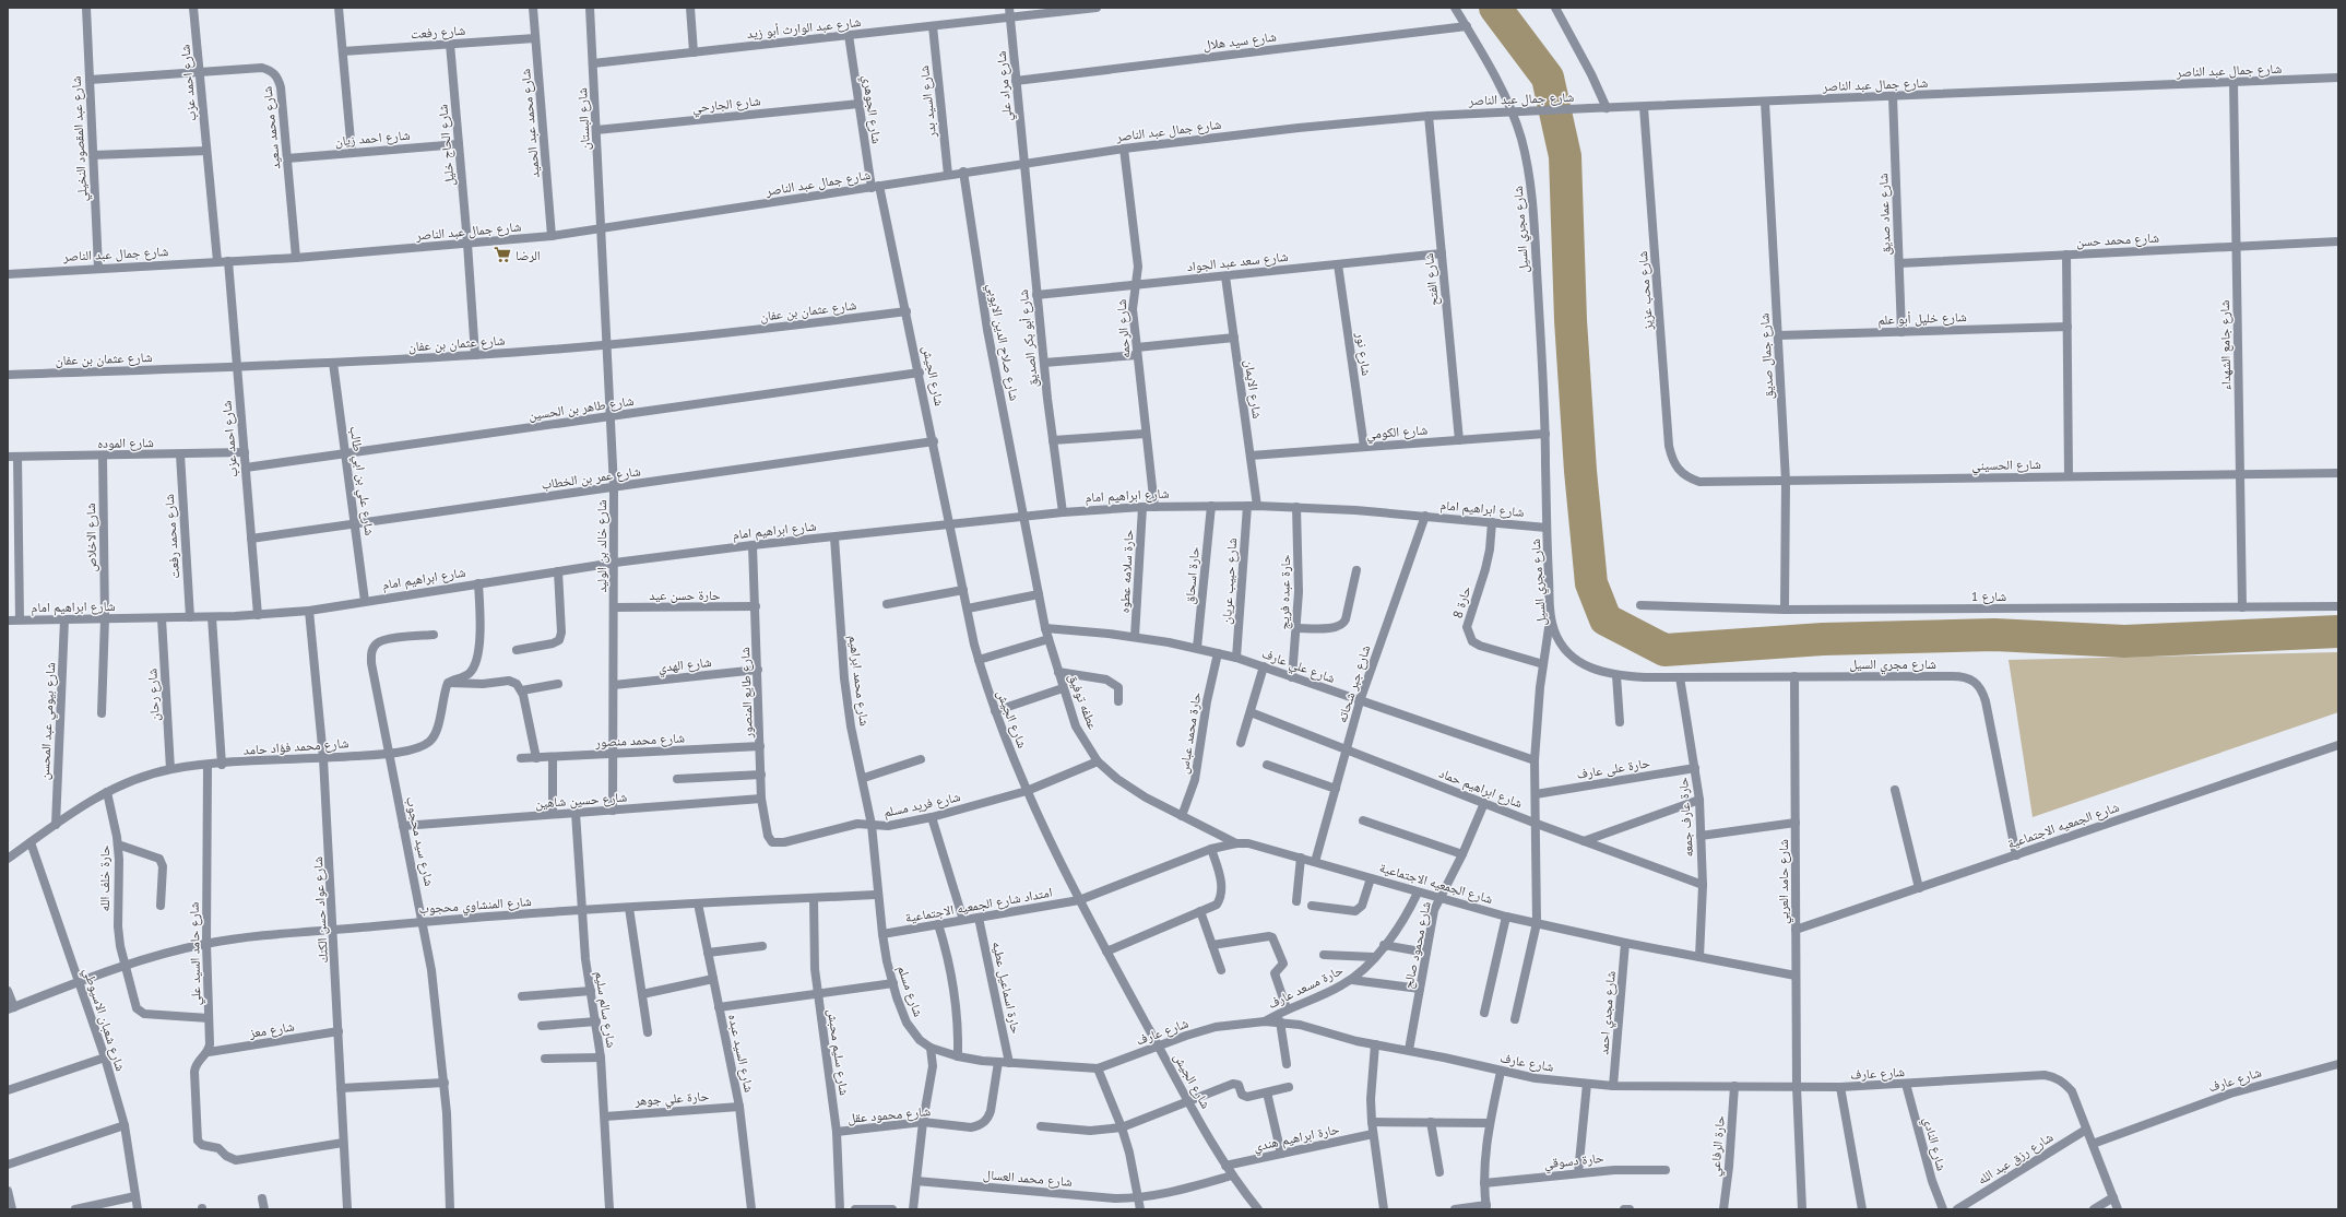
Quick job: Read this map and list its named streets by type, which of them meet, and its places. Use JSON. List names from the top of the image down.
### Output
{
  "streets": {
    "street": [
      "شارع عبد الوارث أبو زيد",
      "شارع رفعت",
      "شارع سيد هلال",
      "شارع جمال عبد الناصر",
      "شارع احمد عزب",
      "شارع مراد علي",
      "شارع السيد بدر",
      "شارع الجارحي",
      "شارع الجوهري",
      "شارع البستان",
      "شارع محمد عبد الحميد",
      "شارع محمد سعيد",
      "شارع احمد زيان",
      "شارع عبد المقصود النخيلي",
      "شارع الحاج خليل",
      "شارع عماد صديق",
      "شارع مجري السيل",
      "شارع محمد حسن",
      "شارع سعد عبد الجواد",
      "شارع الفتح",
      "شارع محب عزيز",
      "شارع عثمان بن عفان",
      "شارع خليل أبو علم",
      "شارع الرحمه",
      "شارع أبو بكر الصديق",
      "شارع صلاح الدين الايوبي",
      "شارع جامع الشهداء",
      "شارع نور",
      "شارع جمال صديق",
      "شارع الجيش",
      "شارع الايمان",
      "شارع طاهر بن الحسين",
      "شارع الكومي",
      "شارع الموده",
      "شارع الحسيني",
      "شارع عمر بن الخطاب",
      "شارع علي بن ابي طالب",
      "شارع ابراهيم امام",
      "شارع محمد رفعت",
      "شارع الاخلاص",
      "شارع خالد بن الوليد",
      "حارة سلامه عطوه",
      "حارة اسحاق",
      "شارع حبيب عريان",
      "حارة عبده فريج",
      "حارة حسن عيد",
      "شارع 1",
      "حارة 8",
      "شارع الهدي",
      "شارع علي عارف",
      "شارع محمد ابراهيم",
      "شارع جبر شحاته",
      "شارع طايع المنصور",
      "شارع رحان",
      "عطفه توفيق",
      "شارع بيومي عبد المحسن",
      "حارة محمد عباس",
      "شارع محمد منصور",
      "شارع محمد فؤاد حامد",
      "حارة على عارف",
      "شارع ابراهيم حماد",
      "شارع حسين شاهين",
      "شارع فريد مسلم",
      "حارة عارف جمعه",
      "شارع الجمعيه الاجتماعية",
      "شارع سيد محجوب",
      "حارة خلف الله",
      "شارع حامد العربي",
      "شارع المنشاوي محجوب",
      "امتداد شارع الجمعيه الاجتماعية",
      "شارع عواد حسن الكنك",
      "شارع محمود صالح",
      "شارع حامد السيد علي",
      "حارة مسعد عارف",
      "حارة اسماعيل عطيه",
      "شارع مسلم",
      "شارع سالم سليم",
      "شارع مجدي احمد",
      "شارع شعبان الاسيوطي",
      "شارع معز",
      "شارع عارف",
      "شارع سليم محبش",
      "شارع السيد عبده",
      "حارة علي جوهر",
      "شارع محمود عقل",
      "حارة ابراهيم هندي",
      "شارع النادي",
      "حارة الرفاعي",
      "شارع رزق عبد الله",
      "حارة دسوقي",
      "شارع محمد العسال"
    ]
  },
  "crossings": [
    ["شارع عبد الوارث أبو زيد", "شارع مراد علي"],
    ["شارع عبد الوارث أبو زيد", "شارع السيد بدر"],
    ["شارع عبد الوارث أبو زيد", "شارع الجوهري"],
    ["شارع عبد الوارث أبو زيد", "شارع البستان"],
    ["شارع رفعت", "شارع محمد عبد الحميد"],
    ["شارع رفعت", "شارع الحاج خليل"],
    ["شارع سيد هلال", "شارع مراد علي"],
    ["شارع سيد هلال", "شارع مجري السيل"],
    ["شارع جمال عبد الناصر", "شارع احمد عزب"],
    ["شارع جمال عبد الناصر", "شارع مراد علي"],
    ["شارع جمال عبد الناصر", "شارع السيد بدر"],
    ["شارع جمال عبد الناصر", "شارع الجوهري"],
    ["شارع جمال عبد الناصر", "شارع البستان"],
    ["شارع جمال عبد الناصر", "شارع محمد عبد الحميد"],
    ["شارع جمال عبد الناصر", "شارع محمد سعيد"],
    ["شارع جمال عبد الناصر", "شارع عبد المقصود النخيلي"],
    ["شارع جمال عبد الناصر", "شارع الحاج خليل"],
    ["شارع جمال عبد الناصر", "شارع عماد صديق"],
    ["شارع جمال عبد الناصر", "شارع مجري السيل"],
    ["شارع جمال عبد الناصر", "شارع الفتح"],
    ["شارع جمال عبد الناصر", "شارع محب عزيز"],
    ["شارع جمال عبد الناصر", "شارع الرحمه"],
    ["شارع جمال عبد الناصر", "شارع أبو بكر الصديق"],
    ["شارع جمال عبد الناصر", "شارع صلاح الدين الايوبي"],
    ["شارع جمال عبد الناصر", "شارع جامع الشهداء"],
    ["شارع جمال عبد الناصر", "شارع جمال صديق"],
    ["شارع جمال عبد الناصر", "شارع الجيش"],
    ["شارع جمال عبد الناصر", "شارع خالد بن الوليد"],
    ["شارع احمد عزب", "شارع محمد سعيد"],
    ["شارع احمد عزب", "شارع عثمان بن عفان"],
    ["شارع احمد عزب", "شارع طاهر بن الحسين"],
    ["شارع احمد عزب", "شارع الموده"],
    ["شارع احمد عزب", "شارع عمر بن الخطاب"],
    ["شارع احمد عزب", "شارع ابراهيم امام"],
    ["شارع مراد علي", "شارع أبو بكر الصديق"],
    ["شارع الجارحي", "شارع الجوهري"],
    ["شارع الجارحي", "شارع البستان"],
    ["شارع الجوهري", "شارع الجيش"],
    ["شارع البستان", "شارع خالد بن الوليد"],
    ["شارع محمد سعيد", "شارع احمد زيان"],
    ["شارع احمد زيان", "شارع الحاج خليل"],
    ["شارع الحاج خليل", "شارع عثمان بن عفان"],
    ["شارع عماد صديق", "شارع محمد حسن"],
    ["شارع عماد صديق", "شارع خليل أبو علم"],
    ["شارع مجري السيل", "شارع الكومي"],
    ["شارع مجري السيل", "شارع ابراهيم امام"],
    ["شارع مجري السيل", "حارة عارف جمعه"],
    ["شارع مجري السيل", "شارع الجمعيه الاجتماعية"],
    ["شارع مجري السيل", "شارع حامد العربي"],
    ["شارع محمد حسن", "شارع جامع الشهداء"],
    ["شارع سعد عبد الجواد", "شارع الفتح"],
    ["شارع سعد عبد الجواد", "شارع الرحمه"],
    ["شارع سعد عبد الجواد", "شارع أبو بكر الصديق"],
    ["شارع سعد عبد الجواد", "شارع نور"],
    ["شارع سعد عبد الجواد", "شارع الايمان"],
    ["شارع الفتح", "شارع الكومي"],
    ["شارع محب عزيز", "شارع الحسيني"],
    ["شارع عثمان بن عفان", "شارع الجيش"],
    ["شارع عثمان بن عفان", "شارع علي بن ابي طالب"],
    ["شارع عثمان بن عفان", "شارع خالد بن الوليد"],
    ["شارع خليل أبو علم", "شارع جمال صديق"],
    ["شارع الرحمه", "شارع ابراهيم امام"],
    ["شارع أبو بكر الصديق", "شارع ابراهيم امام"],
    ["شارع صلاح الدين الايوبي", "شارع ابراهيم امام"],
    ["شارع صلاح الدين الايوبي", "عطفه توفيق"],
    ["شارع جامع الشهداء", "شارع الحسيني"],
    ["شارع جامع الشهداء", "شارع 1"],
    ["شارع نور", "شارع الكومي"],
    ["شارع جمال صديق", "شارع الحسيني"],
    ["شارع جمال صديق", "شارع 1"],
    ["شارع الجيش", "شارع طاهر بن الحسين"],
    ["شارع الجيش", "شارع عمر بن الخطاب"],
    ["شارع الجيش", "شارع ابراهيم امام"],
    ["شارع الجيش", "شارع فريد مسلم"],
    ["شارع الجيش", "شارع الجمعيه الاجتماعية"],
    ["شارع الجيش", "امتداد شارع الجمعيه الاجتماعية"],
    ["شارع الجيش", "شارع عارف"],
    ["شارع الجيش", "حارة ابراهيم هندي"],
    ["شارع الجيش", "شارع محمد العسال"],
    ["شارع الايمان", "شارع الكومي"],
    ["شارع الايمان", "شارع ابراهيم امام"],
    ["شارع طاهر بن الحسين", "شارع علي بن ابي طالب"],
    ["شارع طاهر بن الحسين", "شارع خالد بن الوليد"],
    ["شارع الموده", "شارع محمد رفعت"],
    ["شارع الموده", "شارع الاخلاص"],
    ["شارع عمر بن الخطاب", "شارع علي بن ابي طالب"],
    ["شارع عمر بن الخطاب", "شارع خالد بن الوليد"],
    ["شارع علي بن ابي طالب", "شارع ابراهيم امام"],
    ["شارع ابراهيم امام", "شارع محمد رفعت"],
    ["شارع ابراهيم امام", "شارع الاخلاص"],
    ["شارع ابراهيم امام", "شارع خالد بن الوليد"],
    ["شارع ابراهيم امام", "حارة سلامه عطوه"],
    ["شارع ابراهيم امام", "حارة اسحاق"],
    ["شارع ابراهيم امام", "شارع حبيب عريان"],
    ["شارع ابراهيم امام", "حارة عبده فريج"],
    ["شارع ابراهيم امام", "حارة 8"],
    ["شارع ابراهيم امام", "شارع محمد ابراهيم"],
    ["شارع ابراهيم امام", "شارع جبر شحاته"],
    ["شارع ابراهيم امام", "شارع طايع المنصور"],
    ["شارع ابراهيم امام", "شارع رحان"],
    ["شارع ابراهيم امام", "عطفه توفيق"],
    ["شارع ابراهيم امام", "شارع بيومي عبد المحسن"],
    ["شارع ابراهيم امام", "شارع عواد حسن الكنك"],
    ["شارع خالد بن الوليد", "حارة حسن عيد"],
    ["شارع خالد بن الوليد", "شارع الهدي"],
    ["شارع خالد بن الوليد", "شارع محمد منصور"],
    ["شارع خالد بن الوليد", "شارع حسين شاهين"],
    ["حارة سلامه عطوه", "شارع علي عارف"],
    ["حارة اسحاق", "شارع علي عارف"],
    ["شارع حبيب عريان", "شارع علي عارف"],
    ["حارة عبده فريج", "شارع علي عارف"],
    ["حارة حسن عيد", "شارع طايع المنصور"],
    ["شارع الهدي", "شارع طايع المنصور"],
    ["شارع علي عارف", "شارع جبر شحاته"],
    ["شارع علي عارف", "عطفه توفيق"],
    ["شارع علي عارف", "حارة محمد عباس"],
    ["شارع محمد ابراهيم", "شارع فريد مسلم"],
    ["شارع محمد ابراهيم", "شارع مسلم"],
    ["شارع جبر شحاته", "شارع ابراهيم حماد"],
    ["شارع جبر شحاته", "شارع الجمعيه الاجتماعية"],
    ["شارع طايع المنصور", "شارع محمد منصور"],
    ["شارع طايع المنصور", "شارع حسين شاهين"],
    ["شارع طايع المنصور", "شارع فريد مسلم"],
    ["شارع رحان", "شارع محمد فؤاد حامد"],
    ["عطفه توفيق", "حارة محمد عباس"],
    ["عطفه توفيق", "شارع فريد مسلم"],
    ["عطفه توفيق", "شارع الجمعيه الاجتماعية"],
    ["شارع بيومي عبد المحسن", "شارع محمد فؤاد حامد"],
    ["شارع محمد فؤاد حامد", "شارع سيد محجوب"],
    ["شارع محمد فؤاد حامد", "حارة خلف الله"],
    ["شارع محمد فؤاد حامد", "شارع عواد حسن الكنك"],
    ["شارع محمد فؤاد حامد", "شارع حامد السيد علي"],
    ["شارع محمد فؤاد حامد", "شارع شعبان الاسيوطي"],
    ["حارة على عارف", "حارة عارف جمعه"],
    ["شارع ابراهيم حماد", "حارة عارف جمعه"],
    ["شارع ابراهيم حماد", "شارع محمود صالح"],
    ["شارع حسين شاهين", "شارع سيد محجوب"],
    ["شارع حسين شاهين", "شارع سالم سليم"],
    ["شارع فريد مسلم", "شارع مسلم"],
    ["حارة عارف جمعه", "شارع الجمعيه الاجتماعية"],
    ["شارع الجمعيه الاجتماعية", "شارع حامد العربي"],
    ["شارع الجمعيه الاجتماعية", "امتداد شارع الجمعيه الاجتماعية"],
    ["شارع الجمعيه الاجتماعية", "شارع محمود صالح"],
    ["شارع الجمعيه الاجتماعية", "حارة مسعد عارف"],
    ["شارع الجمعيه الاجتماعية", "شارع مجدي احمد"],
    ["شارع سيد محجوب", "شارع المنشاوي محجوب"],
    ["حارة خلف الله", "شارع المنشاوي محجوب"],
    ["حارة خلف الله", "شارع حامد السيد علي"],
    ["شارع حامد العربي", "شارع عارف"],
    ["شارع المنشاوي محجوب", "شارع عواد حسن الكنك"],
    ["شارع المنشاوي محجوب", "شارع حامد السيد علي"],
    ["شارع المنشاوي محجوب", "شارع مسلم"],
    ["شارع المنشاوي محجوب", "شارع سالم سليم"],
    ["شارع المنشاوي محجوب", "شارع شعبان الاسيوطي"],
    ["شارع المنشاوي محجوب", "شارع سليم محبش"],
    ["شارع المنشاوي محجوب", "شارع السيد عبده"],
    ["امتداد شارع الجمعيه الاجتماعية", "حارة اسماعيل عطيه"],
    ["امتداد شارع الجمعيه الاجتماعية", "شارع مسلم"],
    ["شارع عواد حسن الكنك", "شارع معز"],
    ["شارع محمود صالح", "شارع عارف"],
    ["شارع حامد السيد علي", "شارع معز"],
    ["حارة مسعد عارف", "شارع عارف"],
    ["حارة اسماعيل عطيه", "شارع عارف"],
    ["شارع مسلم", "شارع عارف"],
    ["شارع سالم سليم", "حارة علي جوهر"],
    ["شارع مجدي احمد", "شارع عارف"],
    ["شارع عارف", "شارع محمود عقل"],
    ["شارع عارف", "شارع النادي"],
    ["شارع عارف", "حارة الرفاعي"],
    ["شارع عارف", "شارع رزق عبد الله"],
    ["شارع سليم محبش", "شارع محمود عقل"],
    ["شارع السيد عبده", "حارة علي جوهر"]
  ],
  "places": {
    "supermarket": ["الرضا"]
  }
}
